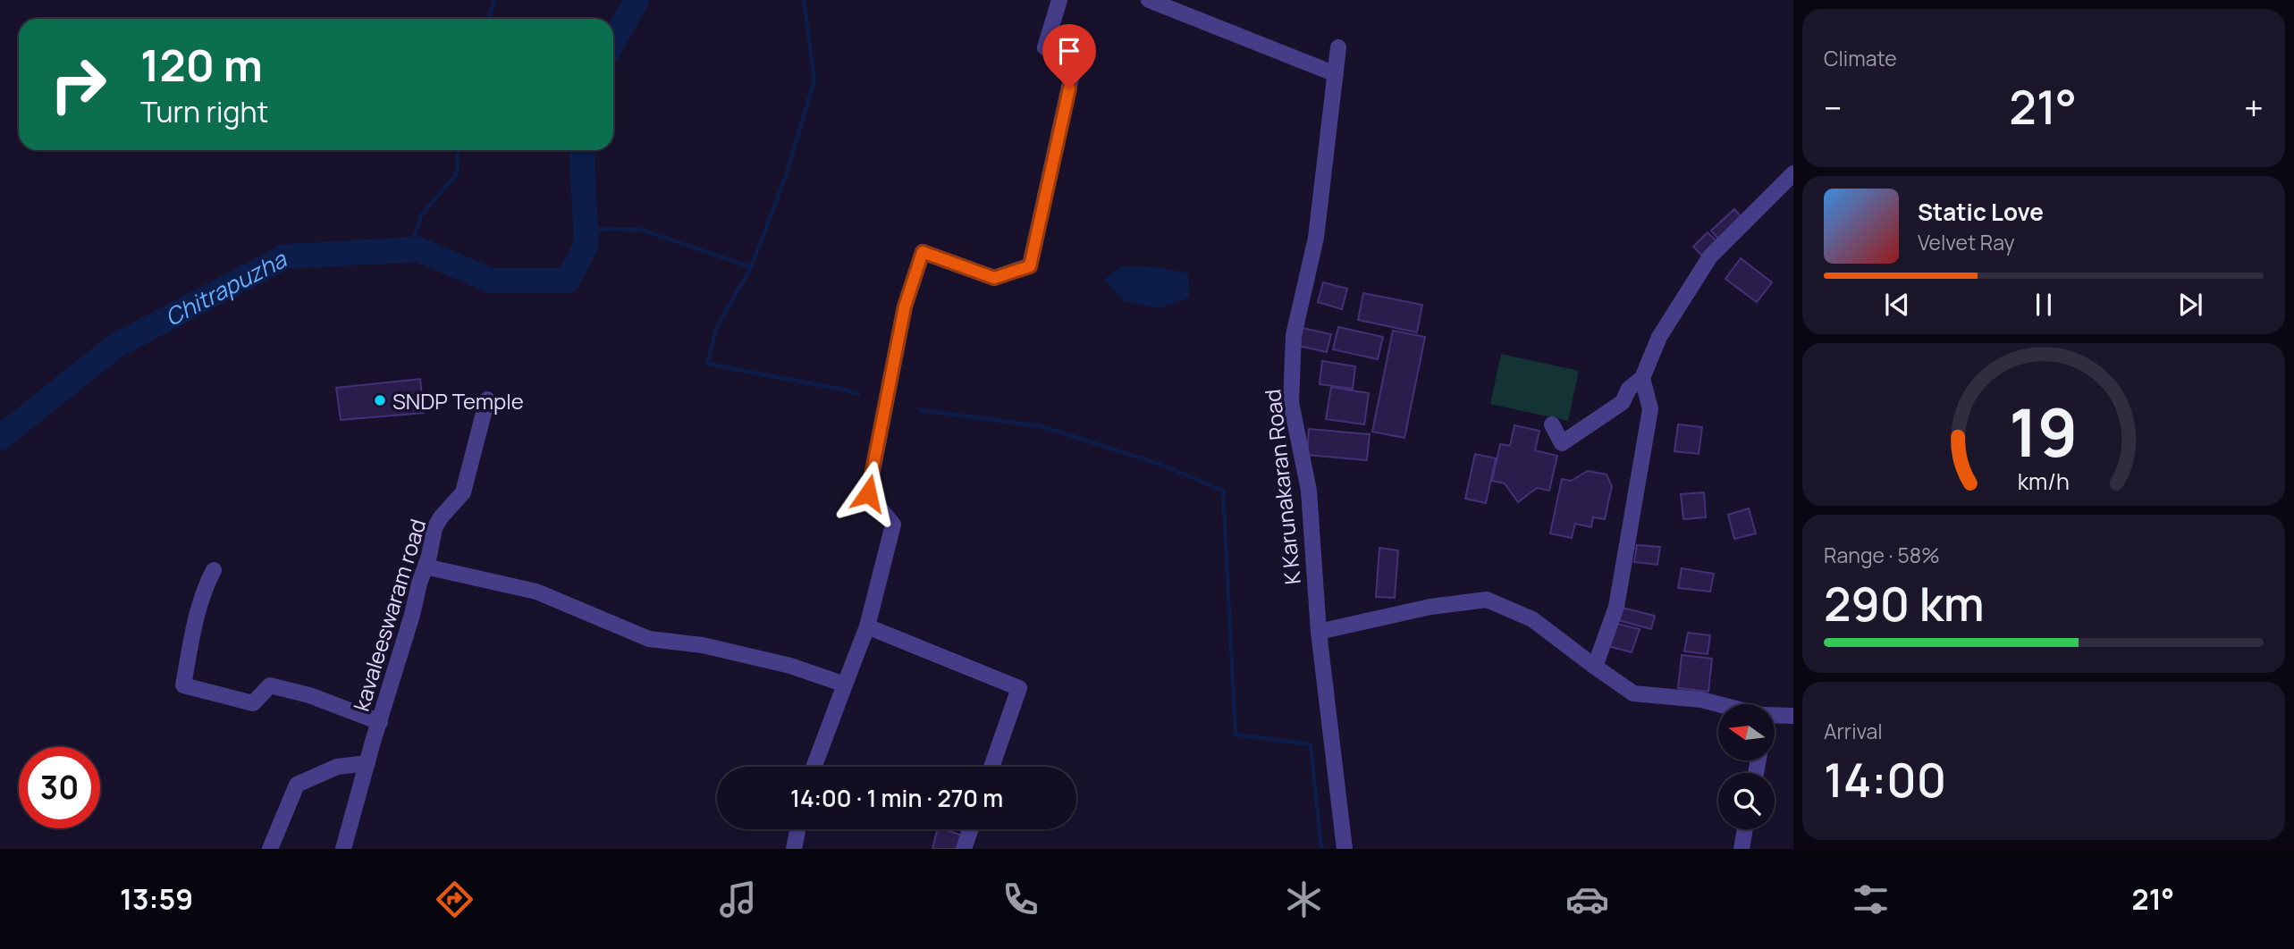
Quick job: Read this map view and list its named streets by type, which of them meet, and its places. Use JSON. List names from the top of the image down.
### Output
{
  "streets": {
    "street": ["K Karunakaran Road", "kavaleeswaram road"]
  },
  "water": ["Chitrapuzha"],
  "places": ["SNDP Temple"],
  "north": "left",
  "page": {
    "tile": [
      "Climate",
      ["Range · 58%", "290 km"],
      ["Arrival", "14:00"]
    ],
    "turn": ["120 m", "Turn right"],
    "heat": ["−", "21°", "+"],
    "song": ["Static Love", "Velvet Ray"],
    "limit": "30",
    "trip": "14:00 · 1 min · 270 m",
    "tabs": ["13:59", "21°"],
    "gauge": ["19", "km/h"]
  }
}
